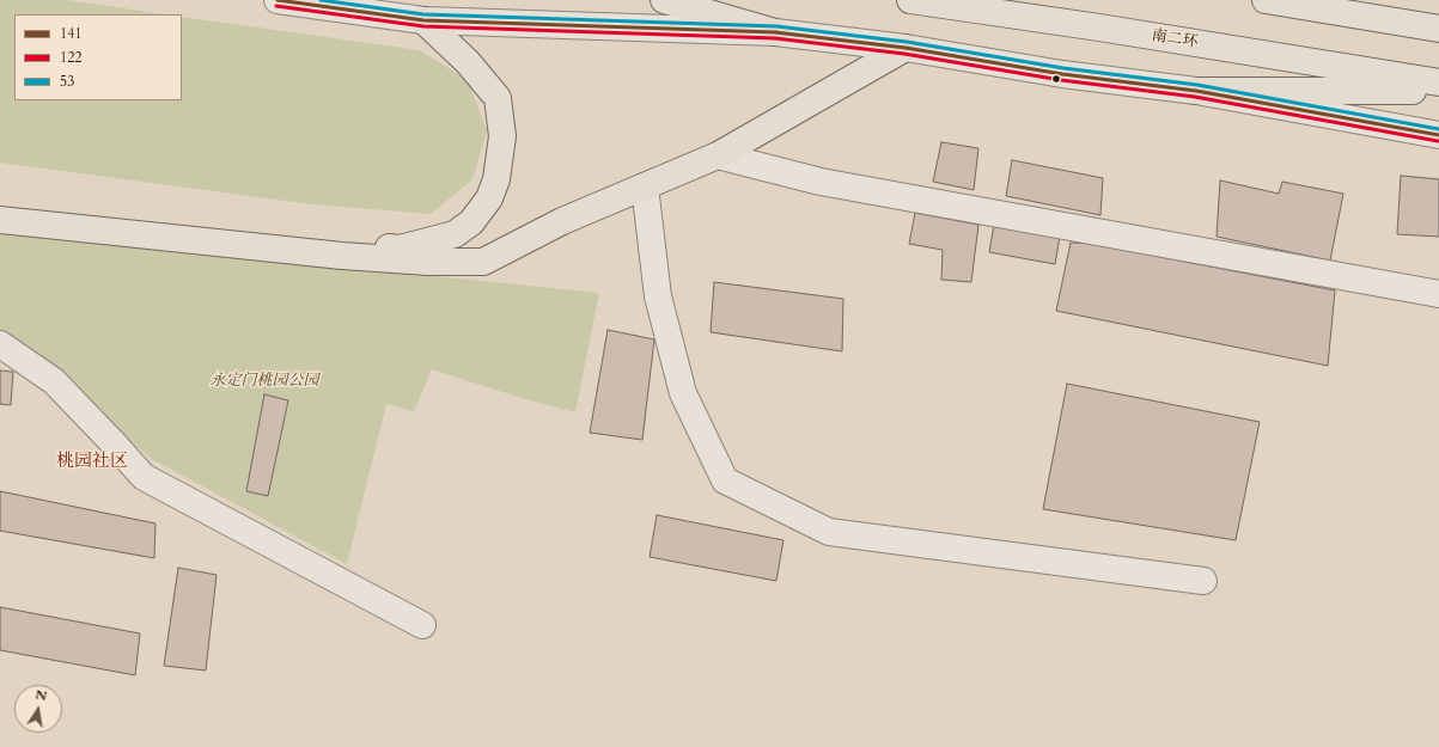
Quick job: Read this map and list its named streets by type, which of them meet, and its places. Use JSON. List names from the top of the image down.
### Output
{
  "streets": {
    "highway": ["南二环"]
  },
  "districts": ["桃园社区"],
  "parks": ["永定门桃园公园"],
  "lines": ["transit line 141", "transit line 53", "transit line 122"],
  "legend": ["141", "122", "53"],
  "north": "top"
}
